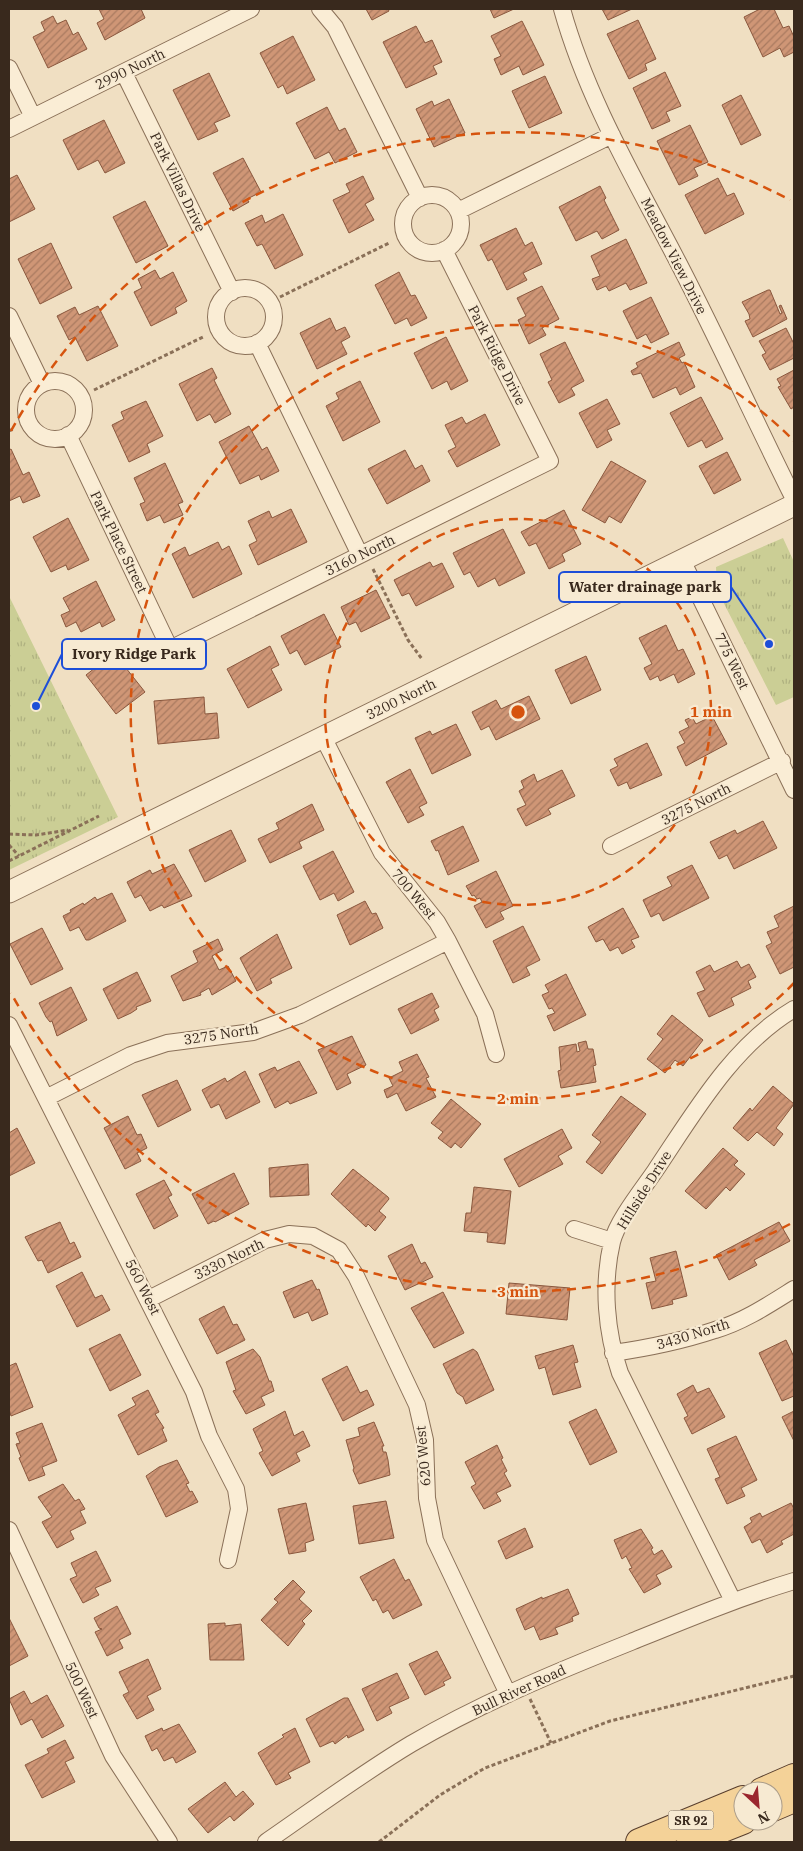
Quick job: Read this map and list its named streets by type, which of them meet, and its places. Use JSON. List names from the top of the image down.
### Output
{
  "streets": {
    "main road": ["SR 92"],
    "street": [
      "2990 North",
      "Park Villas Drive",
      "Meadow View Drive",
      "Park Ridge Drive",
      "Park Place Street",
      "3160 North",
      "775 West",
      "3200 North",
      "3275 North",
      "700 West",
      "Hillside Drive",
      "3330 North",
      "560 West",
      "3430 North",
      "620 West",
      "500 West",
      "Bull River Road"
    ]
  },
  "crossings": [
    ["2990 North", "Park Villas Drive"],
    ["Park Ridge Drive", "3160 North"],
    ["Park Place Street", "3160 North"],
    ["775 West", "3200 North"],
    ["775 West", "3275 North"],
    ["3200 North", "700 West"],
    ["3275 North", "700 West"],
    ["3275 North", "560 West"],
    ["Hillside Drive", "3430 North"],
    ["Hillside Drive", "Bull River Road"],
    ["3330 North", "560 West"],
    ["3330 North", "620 West"],
    ["620 West", "Bull River Road"]
  ],
  "places": ["Water drainage park", "Ivory Ridge Park"],
  "north": "bottom right",
  "rings": ["1 min", "2 min", "3 min"]
}
